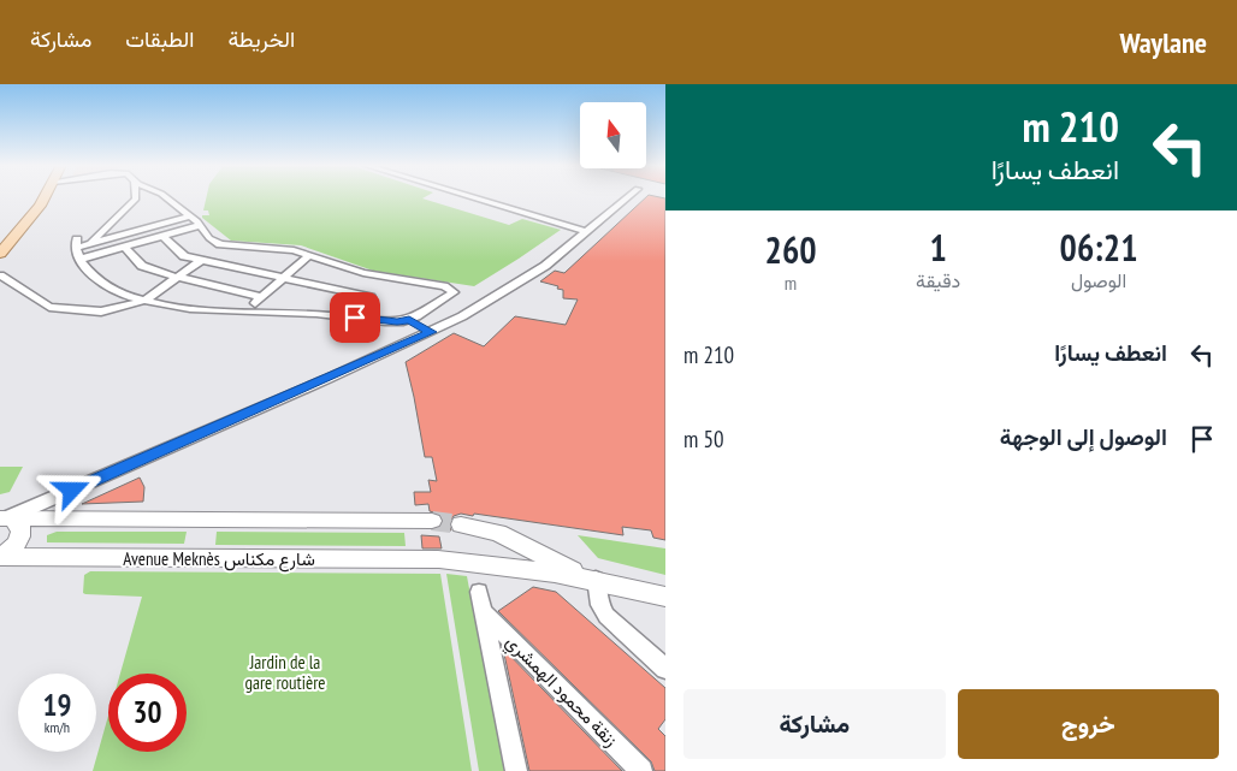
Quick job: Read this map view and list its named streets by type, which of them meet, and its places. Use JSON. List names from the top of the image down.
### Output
{
  "streets": {
    "street": ["Avenue Meknès شارع مكناس", "زنقة محمود الهمشري"]
  },
  "parks": ["Jardin de la gare routière"],
  "north": "top",
  "page": {
    "header": "Waylane",
    "nav": ["الخريطة", "الطبقات", "مشاركة"],
    "turn": ["210 m", "انعطف يسارًا"],
    "eta": [
      "06:21",
      "الوصول",
      "1",
      "دقيقة",
      "260",
      "m"
    ],
    "list": [
      {
        "name": "انعطف يسارًا",
        "value": "210 m"
      },
      {
        "name": "الوصول إلى الوجهة",
        "value": "50 m"
      }
    ],
    "speed": "19 km/h",
    "limit": "30",
    "buttons": ["خروج", "مشاركة"]
  }
}
